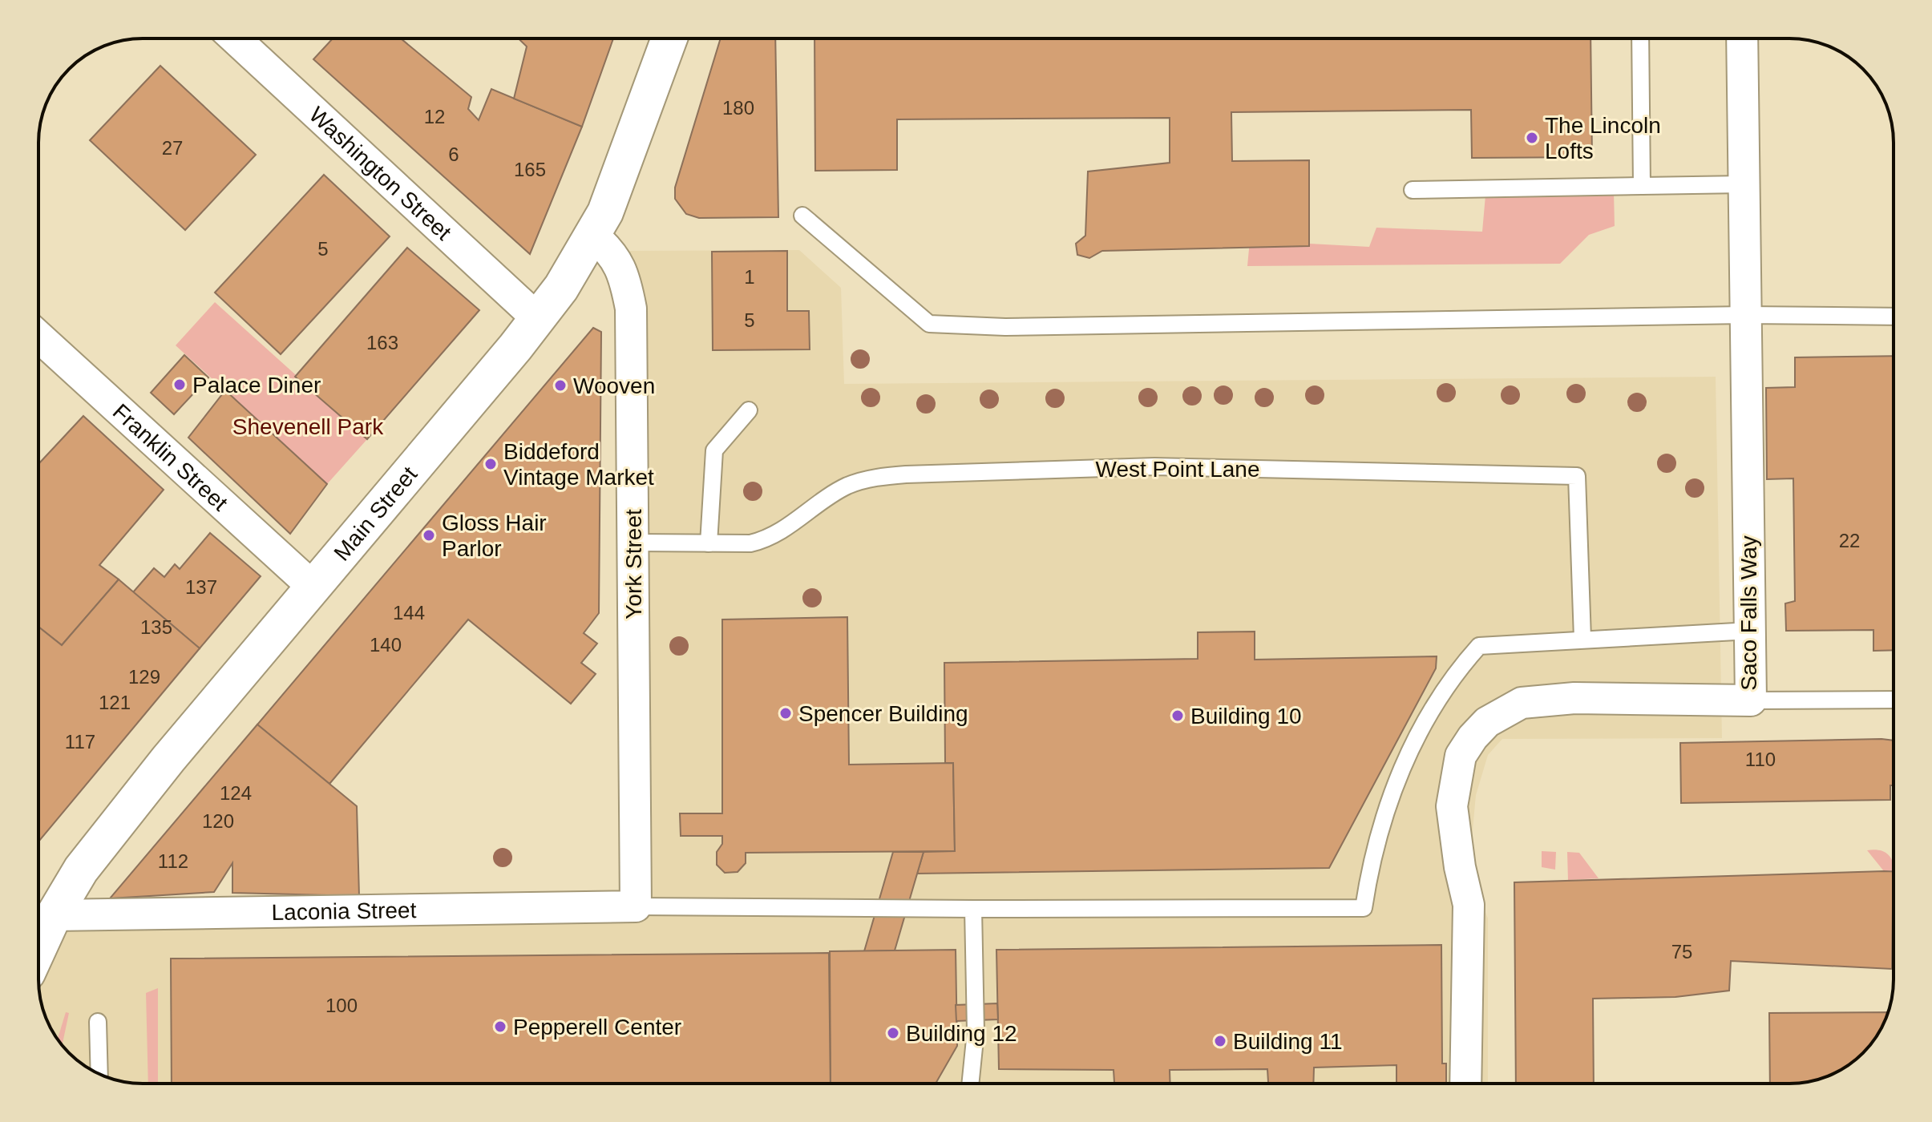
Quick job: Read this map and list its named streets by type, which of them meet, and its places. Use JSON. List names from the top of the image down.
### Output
{
  "streets": {
    "main road": ["Main Street"],
    "street": [
      "Washington Street",
      "Franklin Street",
      "York Street",
      "Saco Falls Way",
      "Laconia Street"
    ],
    "lane": ["West Point Lane"]
  },
  "crossings": [
    ["Washington Street", "Main Street"],
    ["Franklin Street", "Main Street"],
    ["West Point Lane", "York Street"],
    ["Main Street", "York Street"],
    ["Main Street", "Laconia Street"],
    ["York Street", "Laconia Street"]
  ],
  "parks": ["Shevenell Park"],
  "places": [
    "The Lincoln Lofts",
    "Palace Diner",
    "Wooven",
    "Biddeford Vintage Market",
    "Gloss Hair Parlor",
    "Spencer Building",
    "Building 10",
    "Pepperell Center",
    "Building 12",
    "Building 11"
  ],
  "house_numbers": [
    "180",
    "12",
    "27",
    "6",
    "165",
    "5",
    "1",
    "5",
    "163",
    "22",
    "137",
    "144",
    "135",
    "140",
    "129",
    "121",
    "117",
    "110",
    "124",
    "120",
    "112",
    "75",
    "100"
  ]
}
